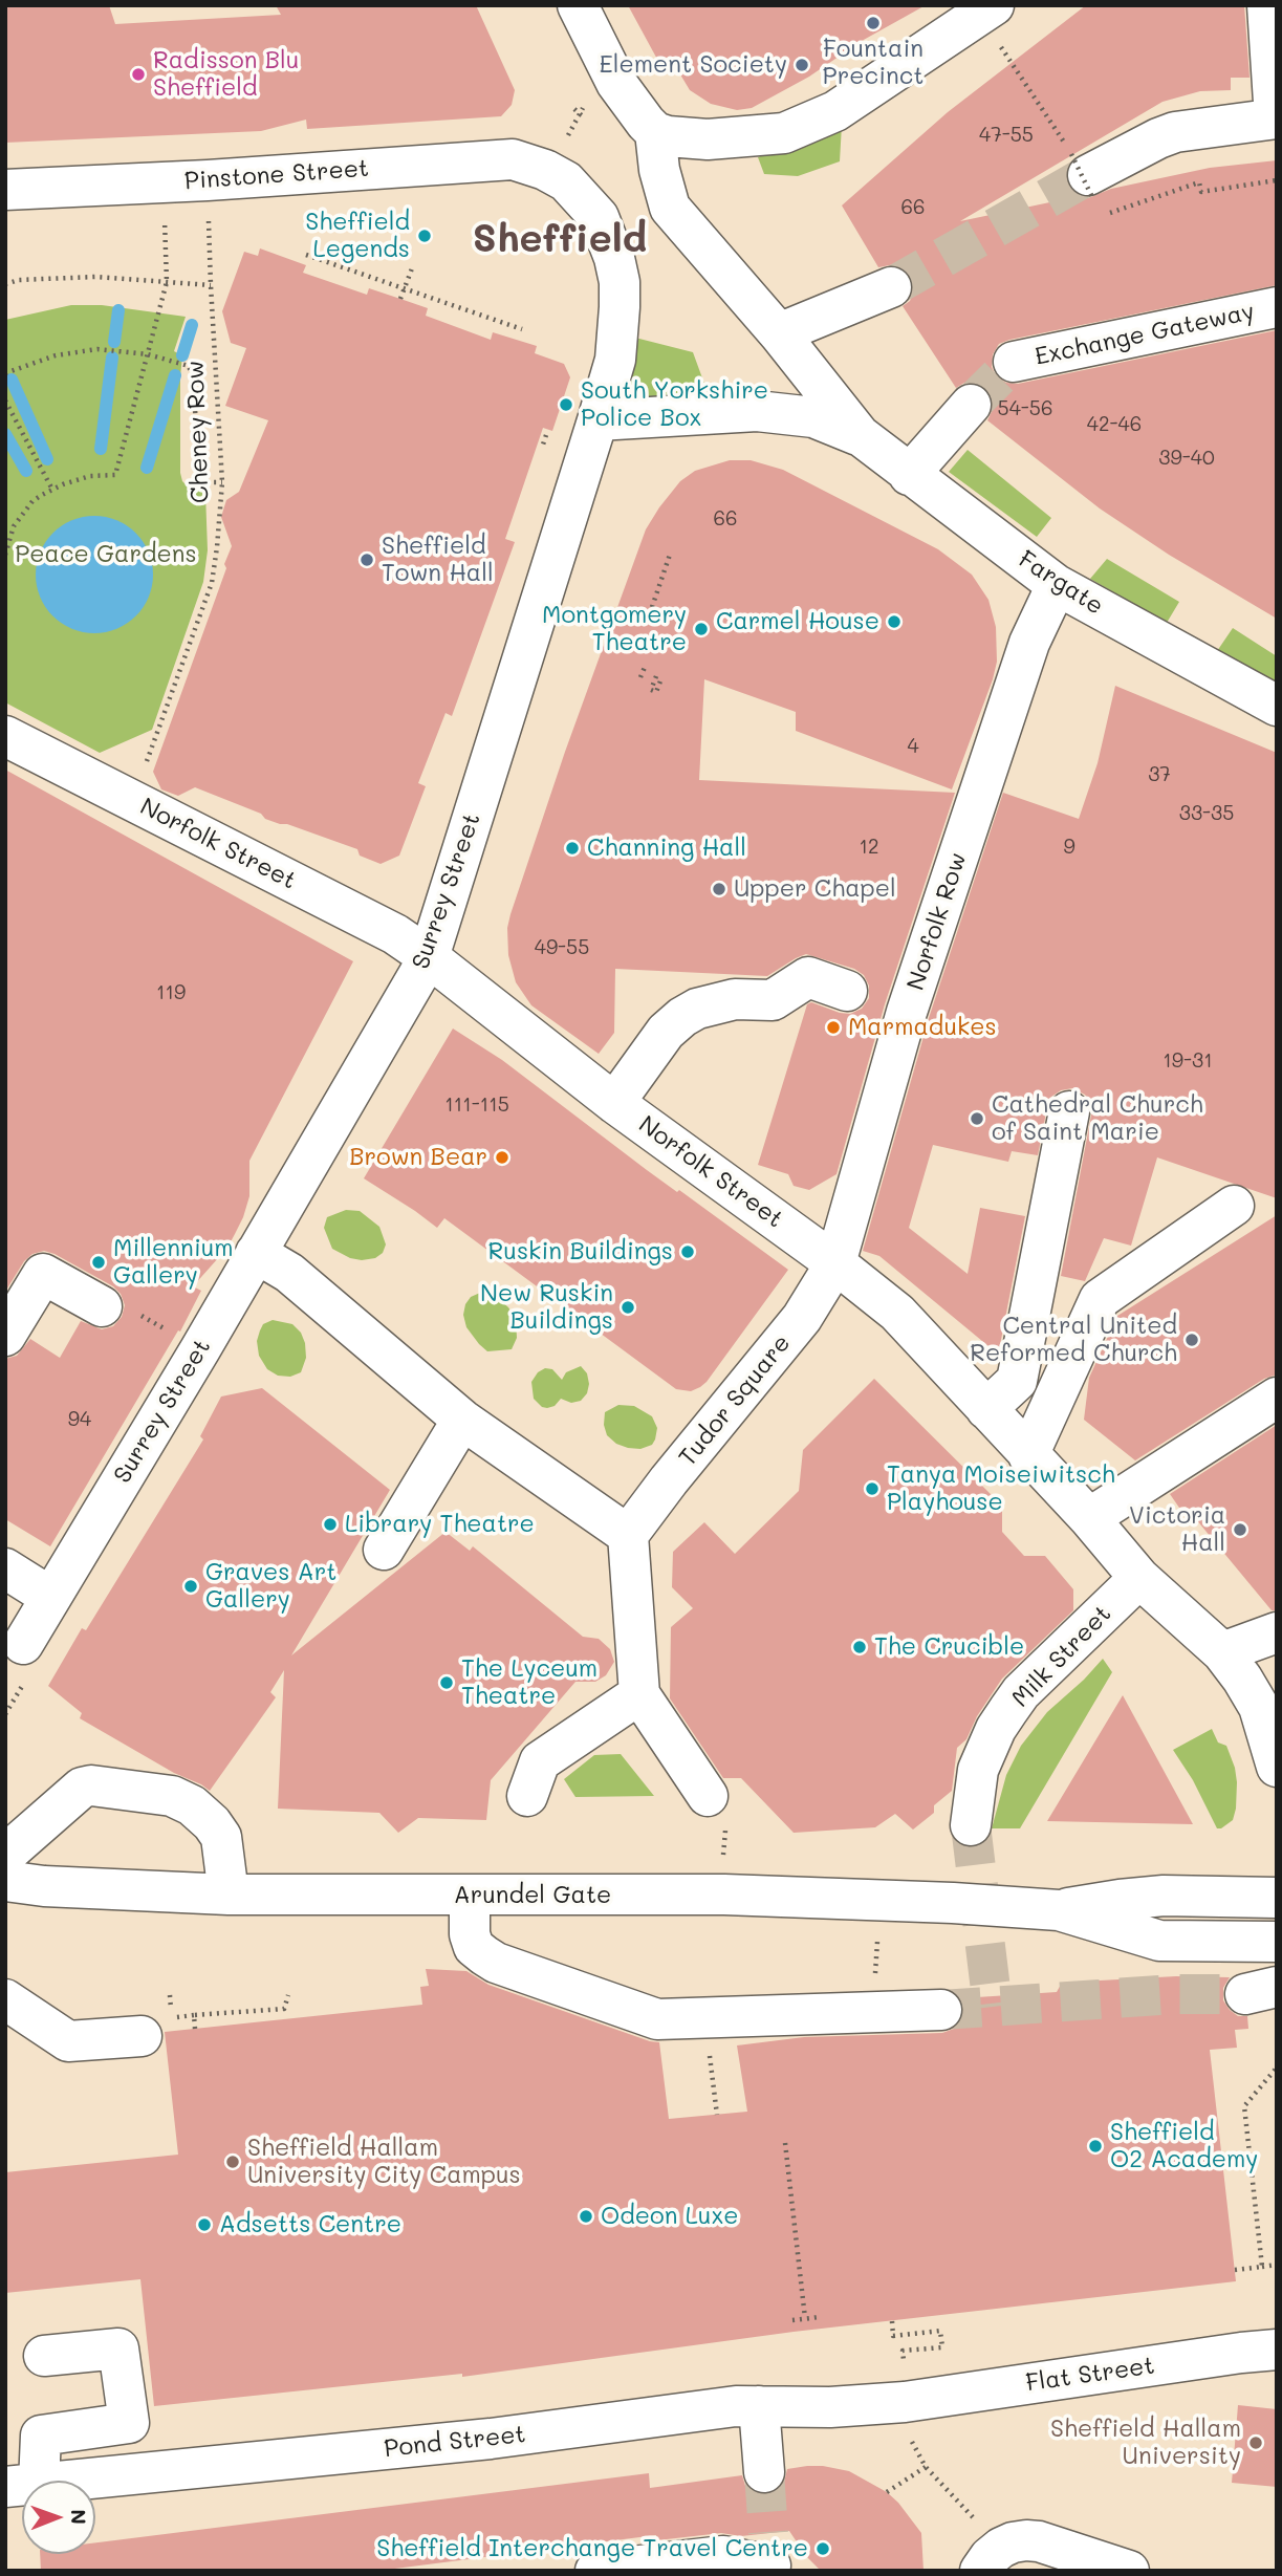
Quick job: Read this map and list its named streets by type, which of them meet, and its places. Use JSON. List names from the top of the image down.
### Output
{
  "streets": {
    "street": [
      "Pinstone Street",
      "Exchange Gateway",
      "Fargate",
      "Norfolk Street",
      "Surrey Street",
      "Norfolk Row",
      "Tudor Square",
      "Milk Street",
      "Arundel Gate",
      "Flat Street",
      "Pond Street"
    ],
    "path": ["Cheney Row"]
  },
  "crossings": [
    ["Pinstone Street", "Cheney Row"],
    ["Pinstone Street", "Surrey Street"],
    ["Cheney Row", "Norfolk Street"],
    ["Fargate", "Surrey Street"],
    ["Fargate", "Norfolk Row"],
    ["Norfolk Street", "Surrey Street"],
    ["Norfolk Street", "Norfolk Row"],
    ["Norfolk Street", "Tudor Square"],
    ["Norfolk Street", "Milk Street"],
    ["Norfolk Row", "Tudor Square"],
    ["Flat Street", "Pond Street"]
  ],
  "districts": ["Sheffield"],
  "parks": ["Peace Gardens"],
  "places": [
    "Fountain Precinct",
    "Element Society",
    "Radisson Blu Sheffield",
    "Sheffield Legends",
    "South Yorkshire Police Box",
    "Sheffield Town Hall",
    "Carmel House",
    "Montgomery Theatre",
    "Channing Hall",
    "Upper Chapel",
    "Marmadukes",
    "Cathedral Church of Saint Marie",
    "Brown Bear",
    "Ruskin Buildings",
    "Millennium Gallery",
    "New Ruskin Buildings",
    "Central United Reformed Church",
    "Tanya Moiseiwitsch Playhouse",
    "Library Theatre",
    "Victoria Hall",
    "Graves Art Gallery",
    "The Crucible",
    "The Lyceum Theatre",
    "Sheffield O2 Academy",
    "Sheffield Hallam University City Campus",
    "Odeon Luxe",
    "Adsetts Centre",
    "Sheffield Hallam University",
    "Sheffield Interchange Travel Centre"
  ],
  "house_numbers": [
    "47-55",
    "66",
    "54-56",
    "42-46",
    "39-40",
    "66",
    "4",
    "37",
    "33-35",
    "12",
    "9",
    "49-55",
    "119",
    "19-31",
    "111-115",
    "94"
  ],
  "north": "right"
}
